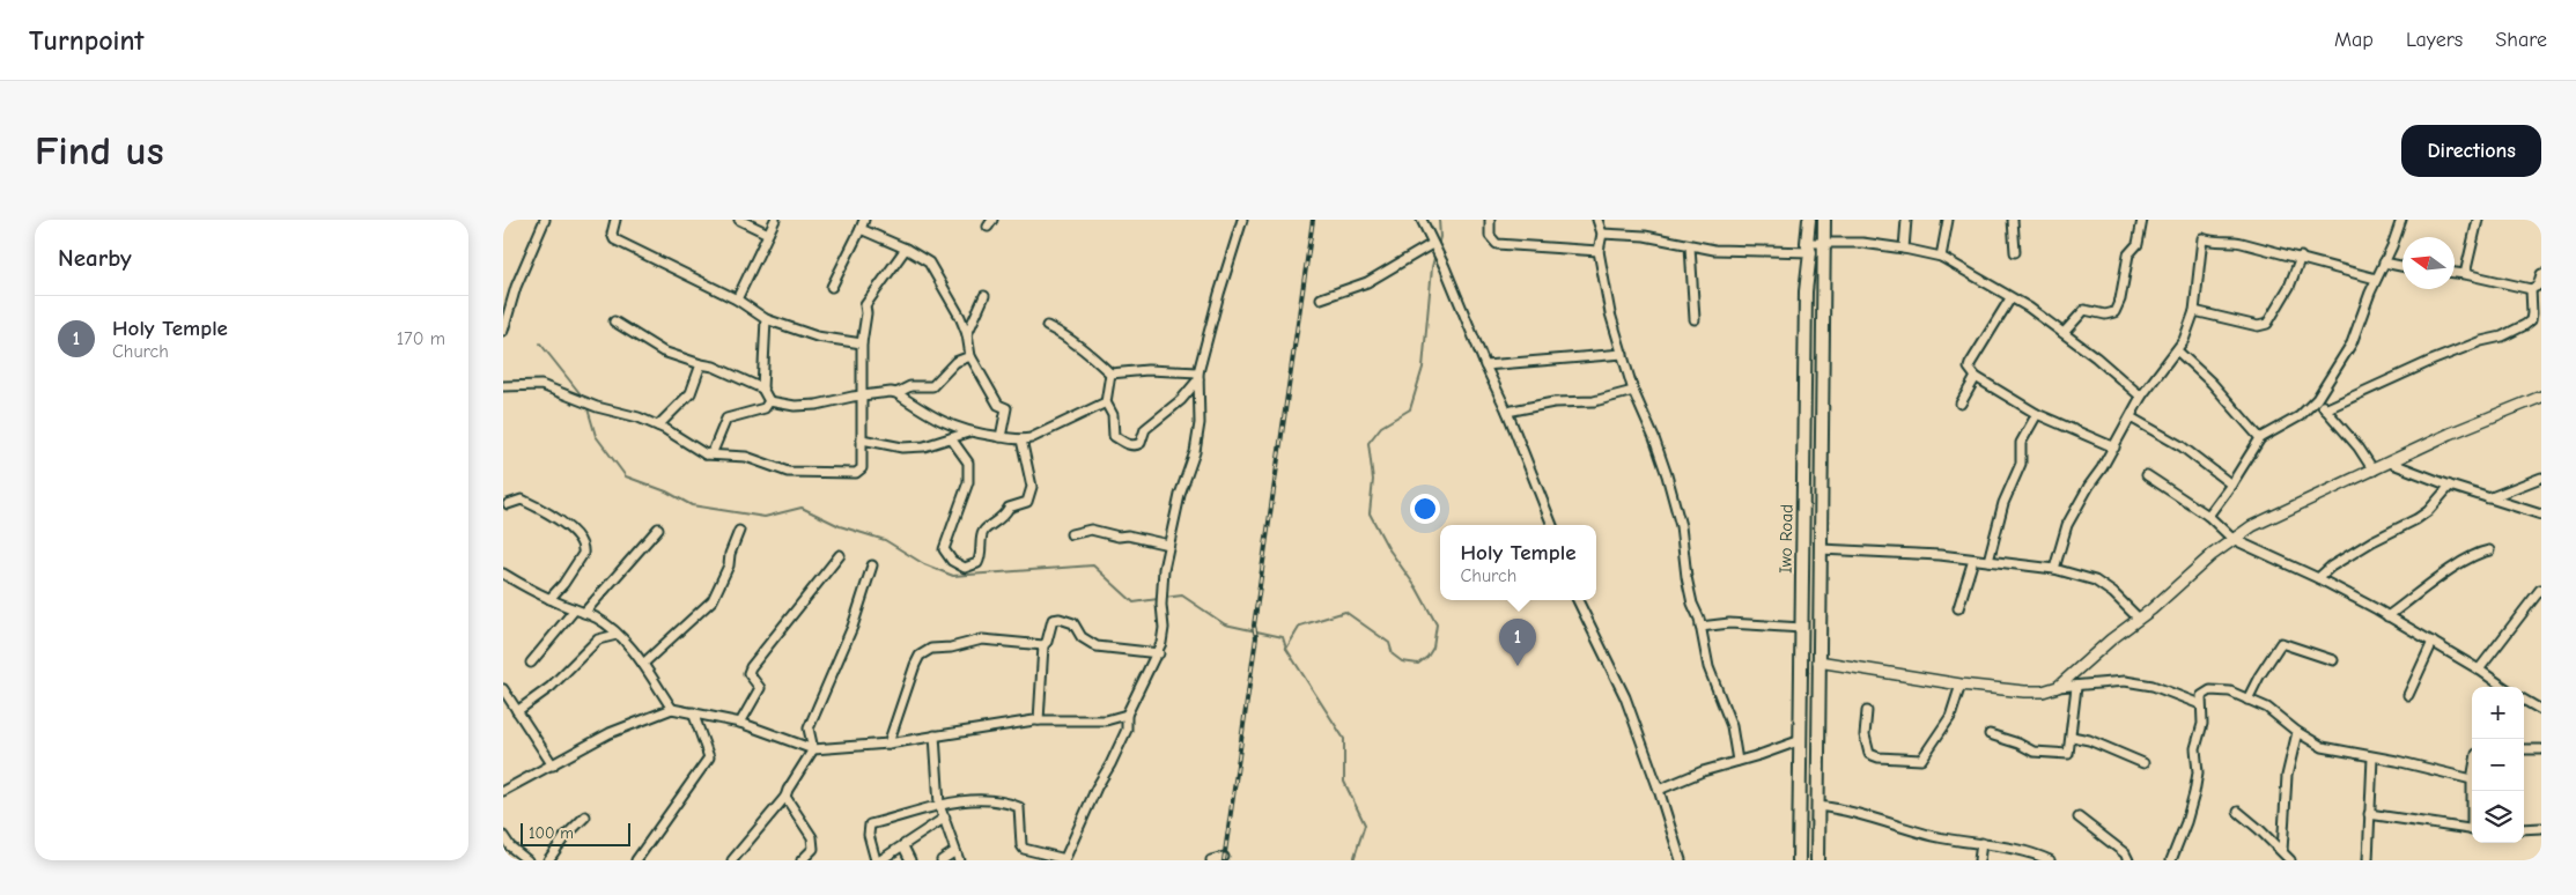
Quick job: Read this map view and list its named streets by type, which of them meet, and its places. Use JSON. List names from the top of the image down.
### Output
{
  "streets": {
    "main road": ["Iwo Road"]
  },
  "scale_bar": "100 m",
  "north": "left",
  "page": {
    "header": "Turnpoint",
    "nav": ["Map", "Layers", "Share"],
    "buttons": "Directions",
    "title": "Find us",
    "heading": "Nearby",
    "list": [
      {
        "mark": "1",
        "name": "Holy Temple",
        "note": "Church",
        "value": "170 m"
      }
    ],
    "popup": ["Holy Temple", "Church"],
    "pins": "1",
    "map_buttons": ["+", "−"],
    "scale": "100 m"
  }
}
